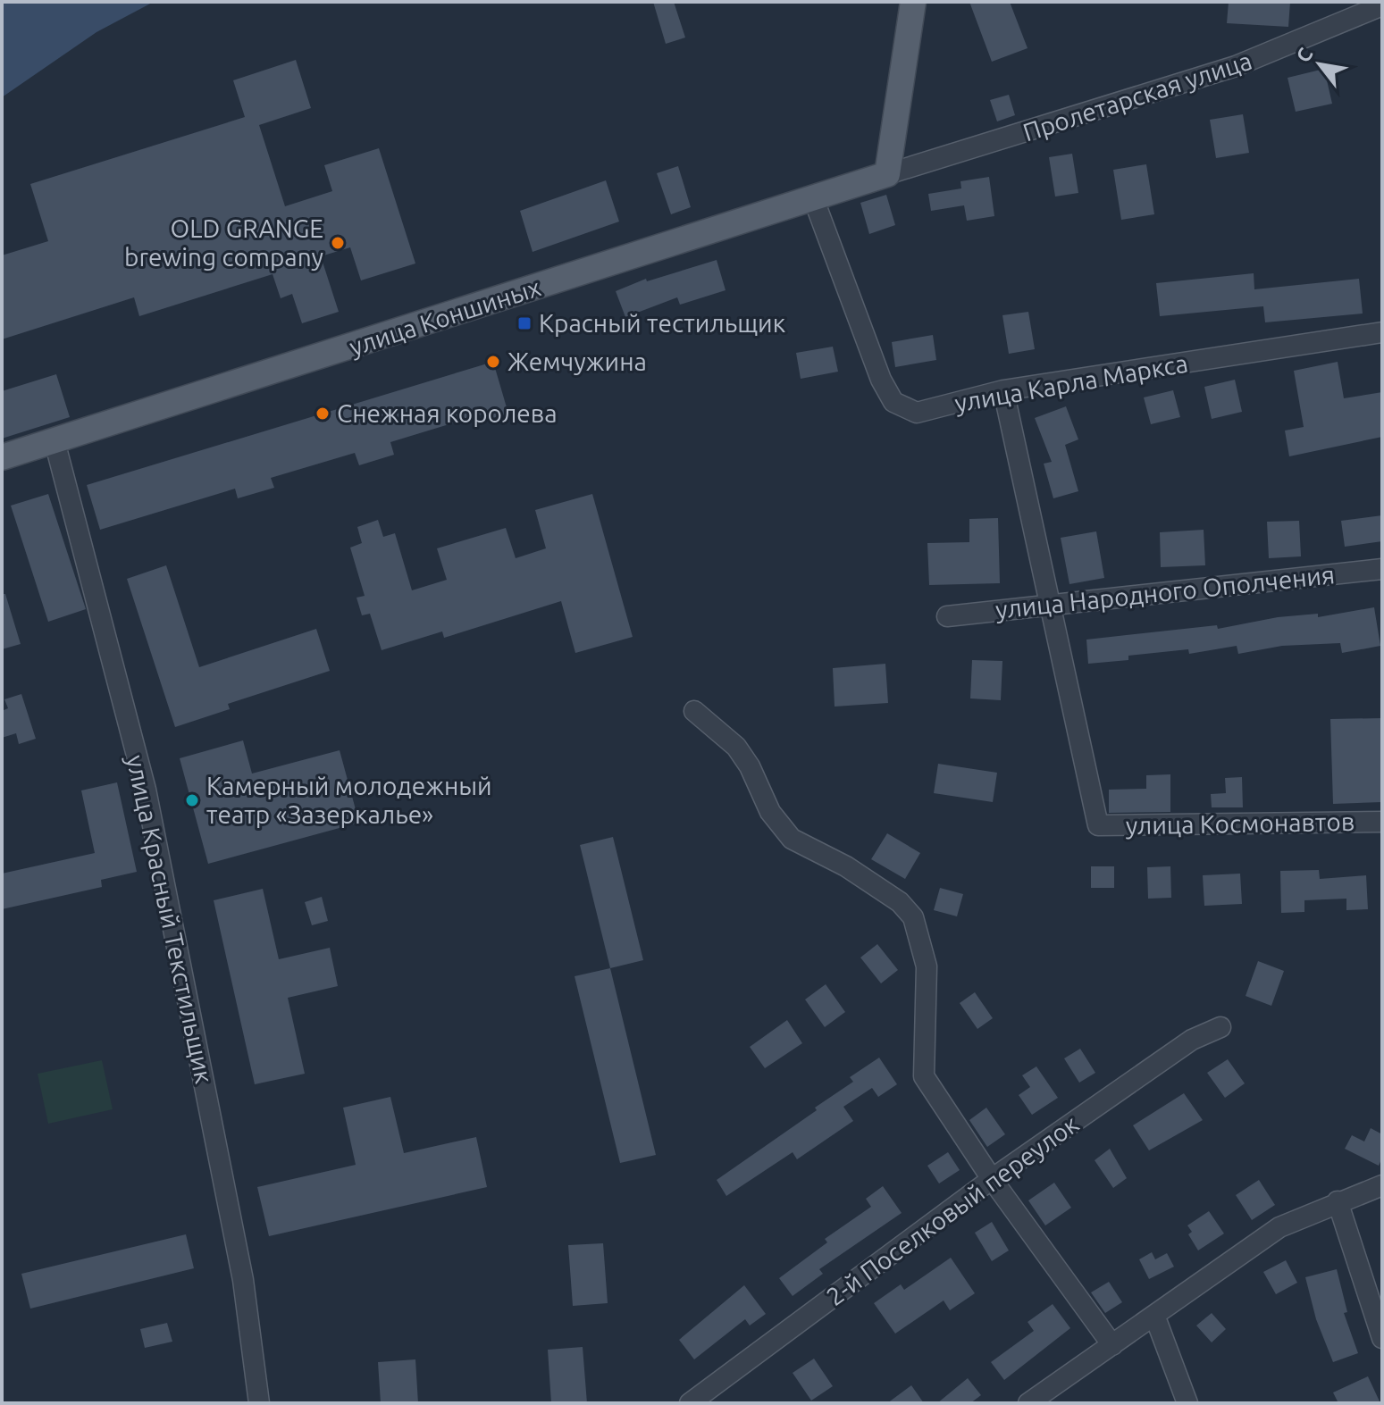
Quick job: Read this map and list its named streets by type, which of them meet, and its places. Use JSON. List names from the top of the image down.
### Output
{
  "streets": {
    "main road": ["улица Коншиных"],
    "street": [
      "Пролетарская улица",
      "улица Карла Маркса",
      "улица Народного Ополчения",
      "улица Космонавтов",
      "улица Красный Текстильщик",
      "2-й Поселковый переулок"
    ]
  },
  "crossings": [
    ["Пролетарская улица", "улица Коншиных"],
    ["улица Коншиных", "улица Карла Маркса"],
    ["улица Коншиных", "улица Красный Текстильщик"],
    ["улица Народного Ополчения", "улица Космонавтов"]
  ],
  "places": {
    "other": [
      "OLD GRANGE brewing company",
      "Жемчужина",
      "Снежная королева",
      "Камерный молодежный театр «Зазеркалье»"
    ],
    "transit": ["Красный тестильщик"]
  },
  "north": "top left"
}
